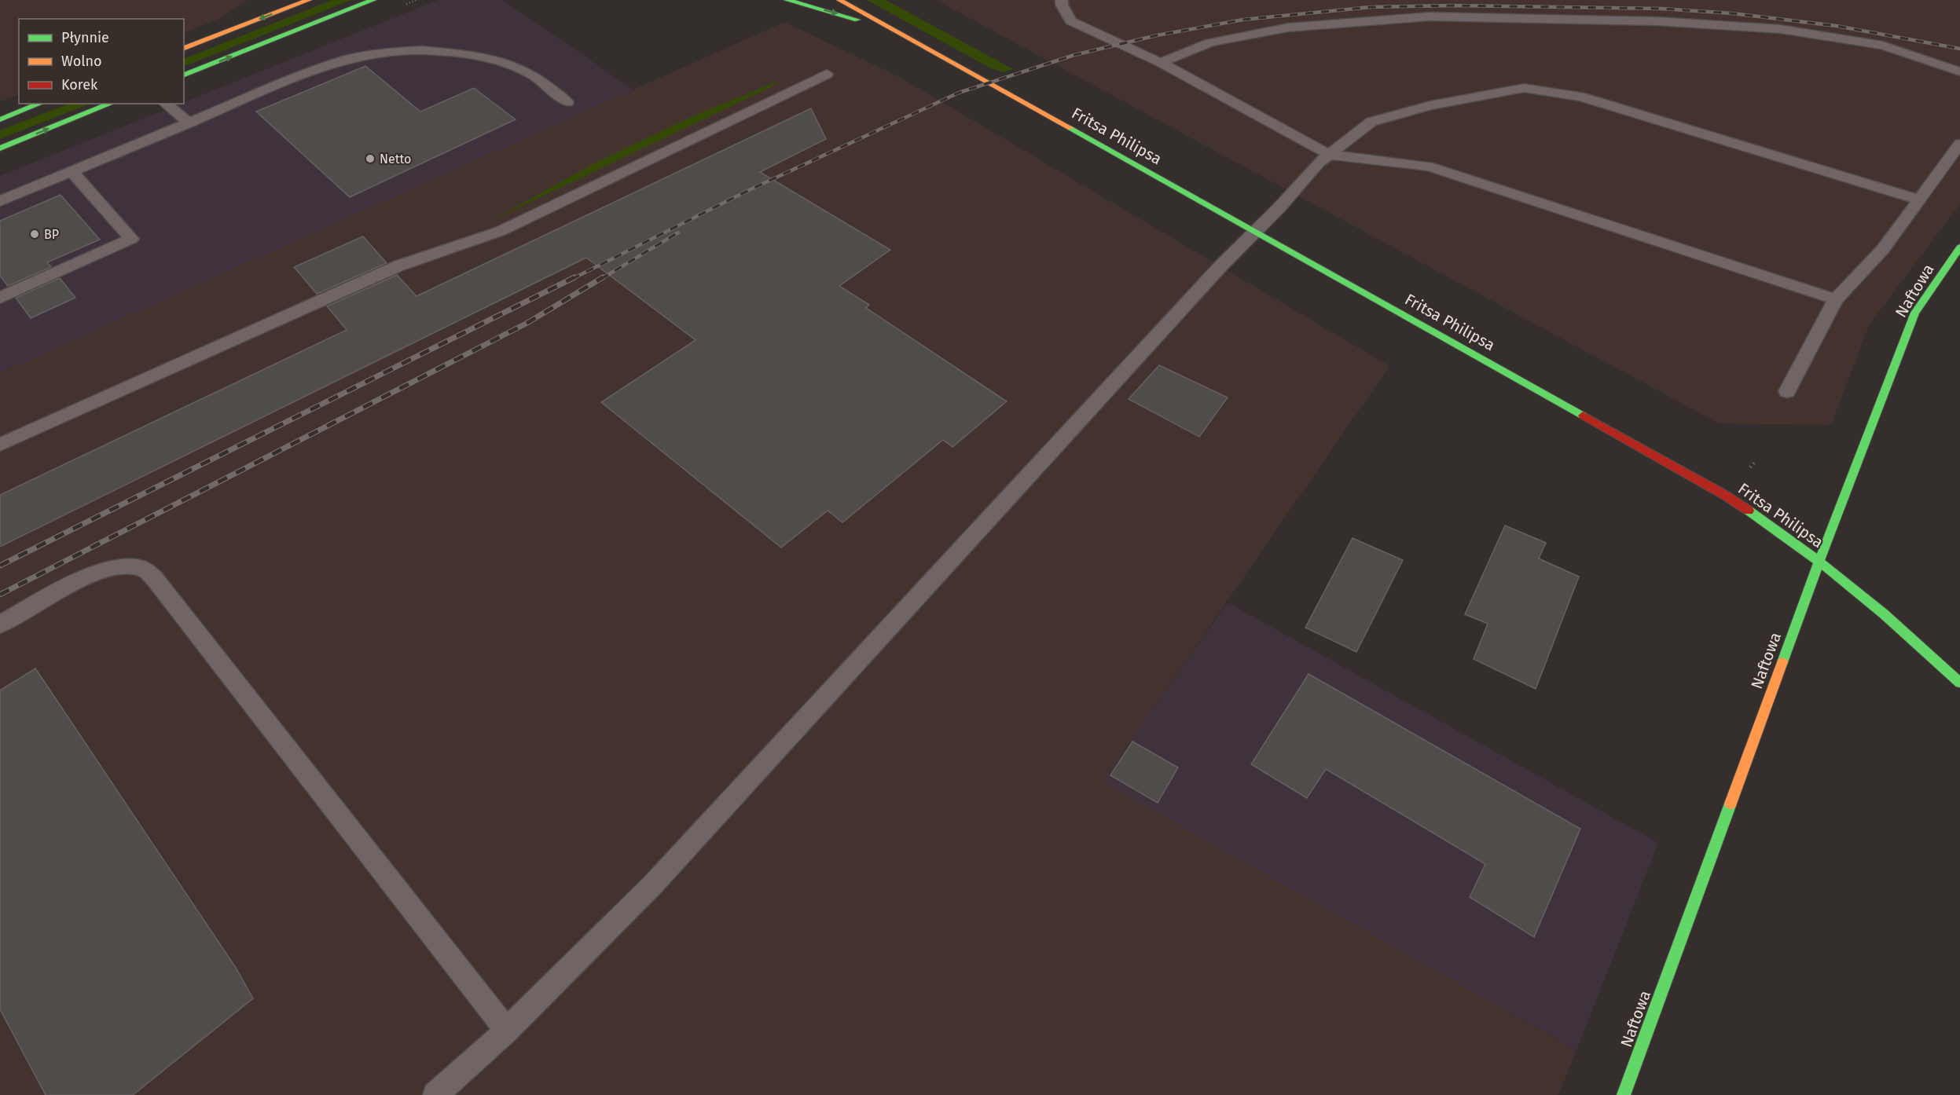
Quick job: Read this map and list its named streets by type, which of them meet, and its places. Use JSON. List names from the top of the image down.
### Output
{
  "streets": {
    "street": ["Fritsa Philipsa", "Naftowa"]
  },
  "crossings": [
    ["Fritsa Philipsa", "Naftowa"]
  ],
  "places": ["Netto", "BP"],
  "legend": ["Płynnie", "Wolno", "Korek"]
}
